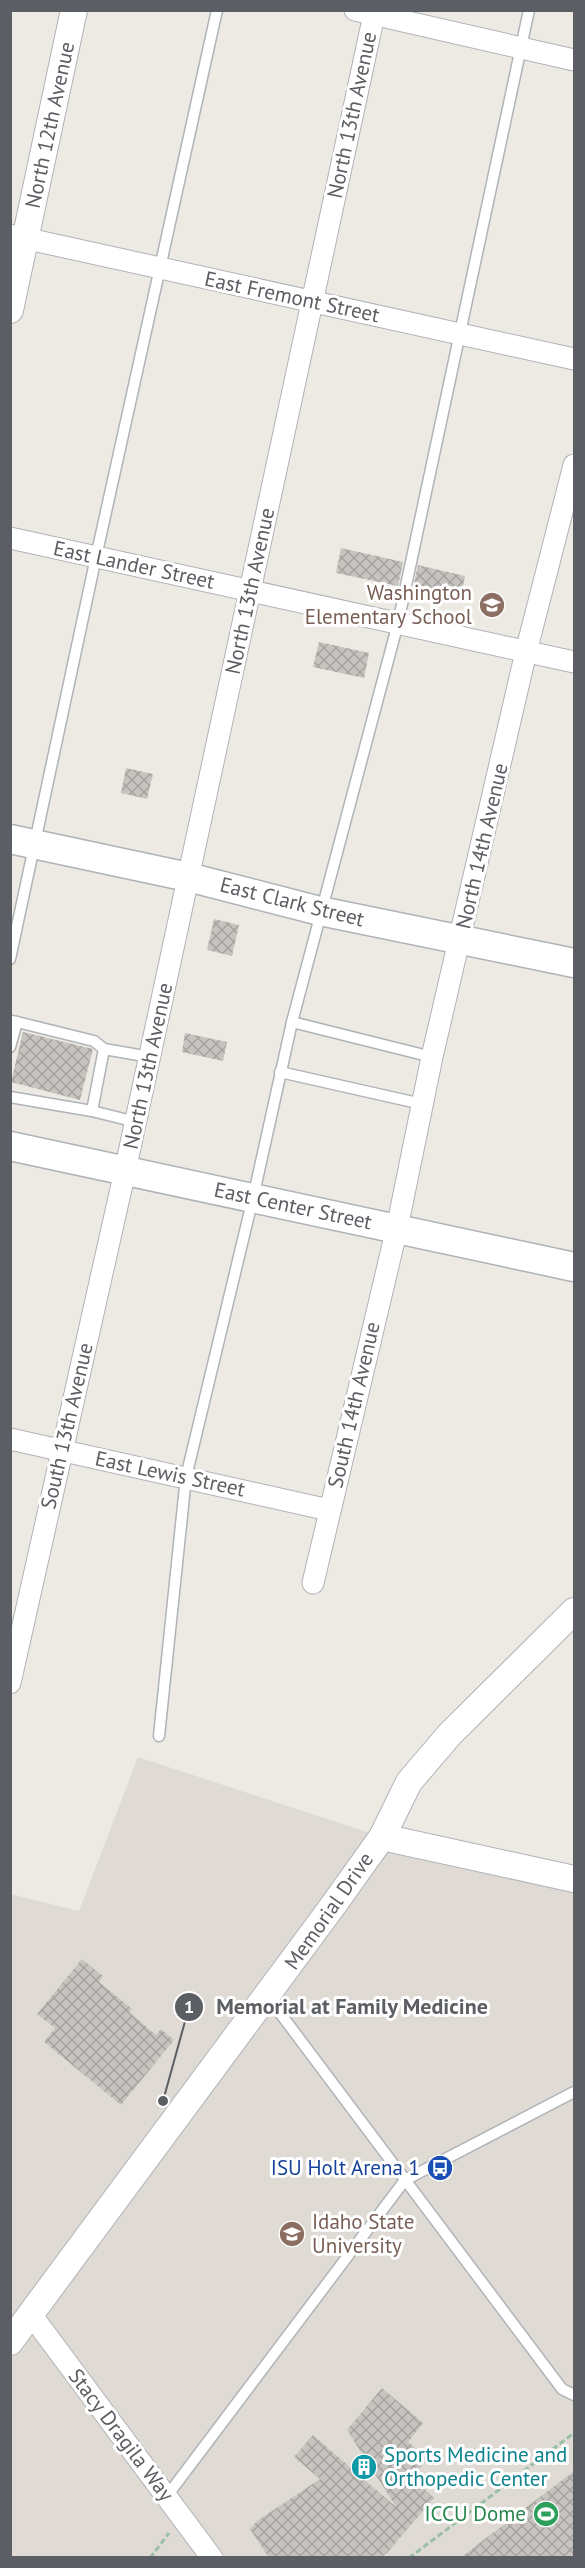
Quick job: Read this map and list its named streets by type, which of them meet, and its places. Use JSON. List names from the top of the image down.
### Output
{
  "streets": {
    "main road": ["East Clark Street", "East Center Street"],
    "street": [
      "North 13th Avenue",
      "North 12th Avenue",
      "East Fremont Street",
      "East Lander Street",
      "North 14th Avenue",
      "South 14th Avenue",
      "South 13th Avenue",
      "East Lewis Street",
      "Memorial Drive",
      "Stacy Dragila Way"
    ]
  },
  "crossings": [
    ["North 13th Avenue", "East Fremont Street"],
    ["North 13th Avenue", "East Lander Street"],
    ["North 13th Avenue", "East Clark Street"],
    ["North 13th Avenue", "East Center Street"],
    ["North 13th Avenue", "South 13th Avenue"],
    ["North 12th Avenue", "East Fremont Street"],
    ["East Lander Street", "North 14th Avenue"],
    ["North 14th Avenue", "East Clark Street"],
    ["North 14th Avenue", "East Center Street"],
    ["North 14th Avenue", "South 14th Avenue"],
    ["East Center Street", "South 14th Avenue"],
    ["East Center Street", "South 13th Avenue"],
    ["South 14th Avenue", "East Lewis Street"],
    ["South 13th Avenue", "East Lewis Street"],
    ["Memorial Drive", "Stacy Dragila Way"]
  ],
  "places": {
    "school or university": ["Washington Elementary School", "Idaho State University"],
    "other": ["Memorial at Family Medicine"],
    "bus stop": ["ISU Holt Arena 1"],
    "building": ["Sports Medicine and Orthopedic Center"],
    "sports": ["ICCU Dome"]
  }
}
